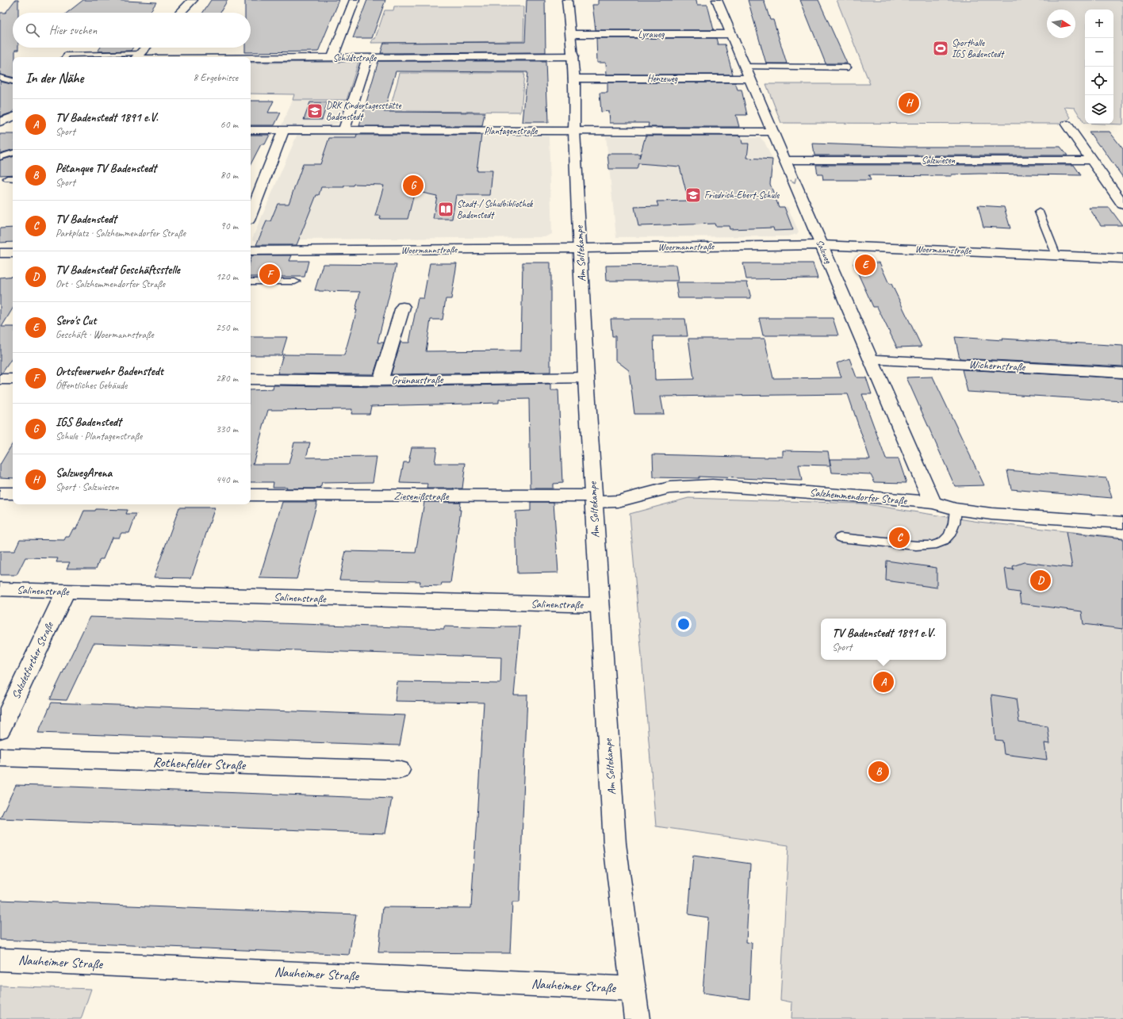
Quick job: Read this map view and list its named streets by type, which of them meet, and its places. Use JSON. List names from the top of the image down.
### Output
{
  "streets": {
    "street": [
      "Lyraweg",
      "Schildtstraße",
      "Henzeweg",
      "Plantagenstraße",
      "Salzwiesen",
      "Woermannstraße",
      "Salzweg",
      "Am Soltekampe",
      "Wichernstraße",
      "Grünaustraße",
      "Ziesenißstraße",
      "Salzhemmendorfer Straße",
      "Salinenstraße",
      "Salzdetfurther Straße",
      "Rothenfelder Straße",
      "Nauheimer Straße"
    ]
  },
  "crossings": [
    ["Lyraweg", "Salzweg"],
    ["Lyraweg", "Am Soltekampe"],
    ["Schildtstraße", "Am Soltekampe"],
    ["Henzeweg", "Salzweg"],
    ["Henzeweg", "Am Soltekampe"],
    ["Plantagenstraße", "Salzweg"],
    ["Plantagenstraße", "Am Soltekampe"],
    ["Salzwiesen", "Salzweg"],
    ["Woermannstraße", "Salzweg"],
    ["Woermannstraße", "Am Soltekampe"],
    ["Salzweg", "Wichernstraße"],
    ["Salzweg", "Salzhemmendorfer Straße"],
    ["Am Soltekampe", "Grünaustraße"],
    ["Am Soltekampe", "Ziesenißstraße"],
    ["Am Soltekampe", "Salzhemmendorfer Straße"],
    ["Am Soltekampe", "Salinenstraße"],
    ["Am Soltekampe", "Nauheimer Straße"],
    ["Ziesenißstraße", "Salzhemmendorfer Straße"],
    ["Salinenstraße", "Salzdetfurther Straße"]
  ],
  "places": {
    "sports": ["Sporthalle IGS Badenstedt"],
    "school or university": ["DRK Kindertagesstätte Badenstedt", "Friedrich-Ebert-Schule"],
    "library": ["Stadt-/ Schulbibliothek Badenstedt"]
  },
  "north": "right",
  "page": {
    "map_buttons": ["+", "−"],
    "search": "Hier suchen",
    "heading": ["In der Nähe", "8 Ergebnisse"],
    "pins": [
      "H",
      "G",
      "E",
      "F",
      "C",
      "D",
      "A",
      "B"
    ],
    "list": [
      {
        "mark": "A",
        "name": "TV Badenstedt 1891 e.V.",
        "note": "Sport",
        "value": "60 m"
      },
      {
        "mark": "B",
        "name": "Pétanque TV Badenstedt",
        "note": "Sport",
        "value": "80 m"
      },
      {
        "mark": "C",
        "name": "TV Badenstedt",
        "note": "Parkplatz · Salzhemmendorfer Straße",
        "value": "90 m"
      },
      {
        "mark": "D",
        "name": "TV Badenstedt Geschäftsstelle",
        "note": "Ort · Salzhemmendorfer Straße",
        "value": "120 m"
      },
      {
        "mark": "E",
        "name": "Sero's Cut",
        "note": "Geschäft · Woermannstraße",
        "value": "250 m"
      },
      {
        "mark": "F",
        "name": "Ortsfeuerwehr Badenstedt",
        "note": "Öffentliches Gebäude",
        "value": "280 m"
      },
      {
        "mark": "G",
        "name": "IGS Badenstedt",
        "note": "Schule · Plantagenstraße",
        "value": "330 m"
      },
      {
        "mark": "H",
        "name": "SalzwegArena",
        "note": "Sport · Salzwiesen",
        "value": "440 m"
      }
    ],
    "popup": ["TV Badenstedt 1891 e.V.", "Sport"]
  }
}
